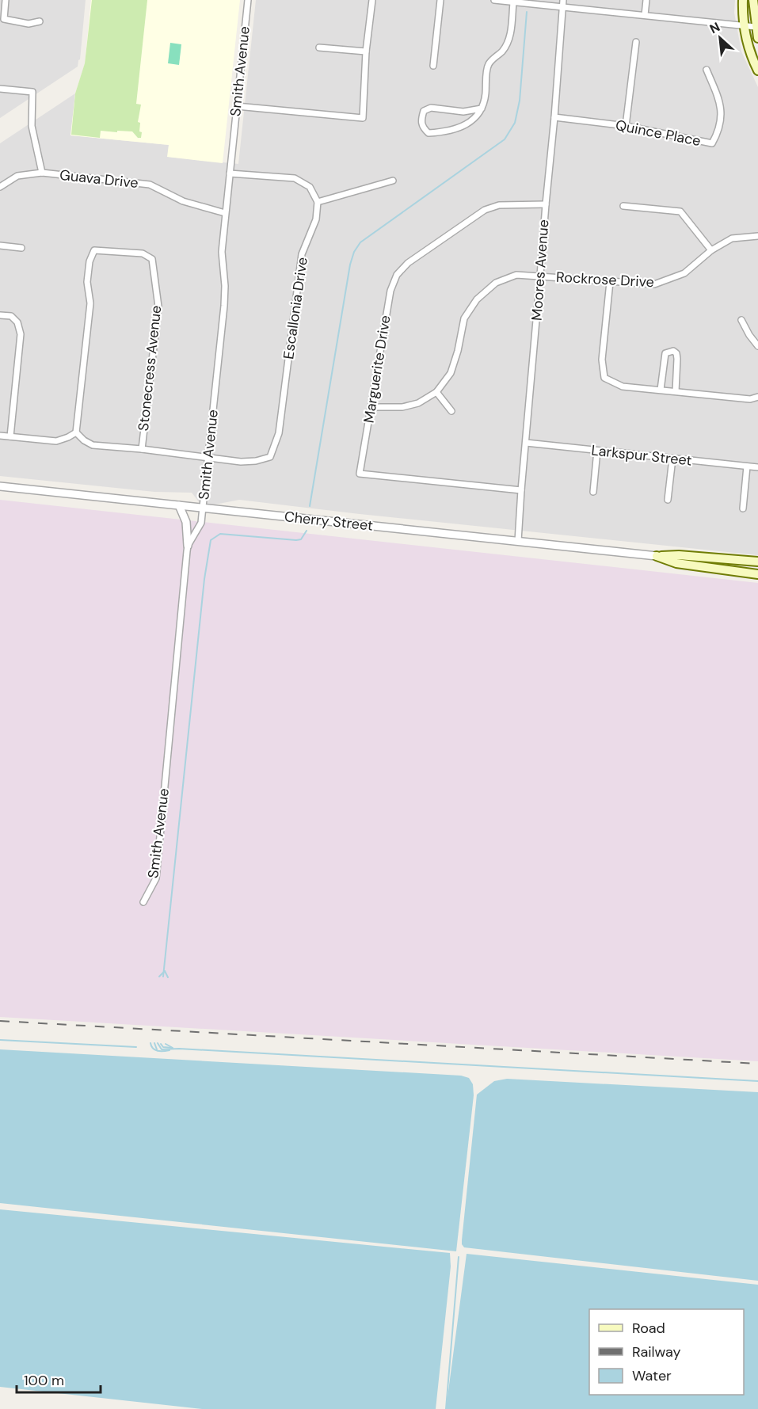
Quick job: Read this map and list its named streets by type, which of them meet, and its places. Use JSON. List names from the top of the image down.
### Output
{
  "streets": {
    "main road": ["Cherry Street"],
    "street": [
      "Smith Avenue",
      "Quince Place",
      "Guava Drive",
      "Moores Avenue",
      "Rockrose Drive",
      "Escallonia Drive",
      "Stonecress Avenue",
      "Marguerite Drive",
      "Larkspur Street"
    ]
  },
  "crossings": [
    ["Smith Avenue", "Guava Drive"],
    ["Smith Avenue", "Escallonia Drive"],
    ["Smith Avenue", "Cherry Street"],
    ["Quince Place", "Moores Avenue"],
    ["Moores Avenue", "Rockrose Drive"],
    ["Moores Avenue", "Marguerite Drive"],
    ["Moores Avenue", "Larkspur Street"],
    ["Moores Avenue", "Cherry Street"],
    ["Rockrose Drive", "Marguerite Drive"]
  ],
  "legend": ["Road", "Railway", "Water"],
  "scale_bar": "100 m",
  "north": "top left"
}
